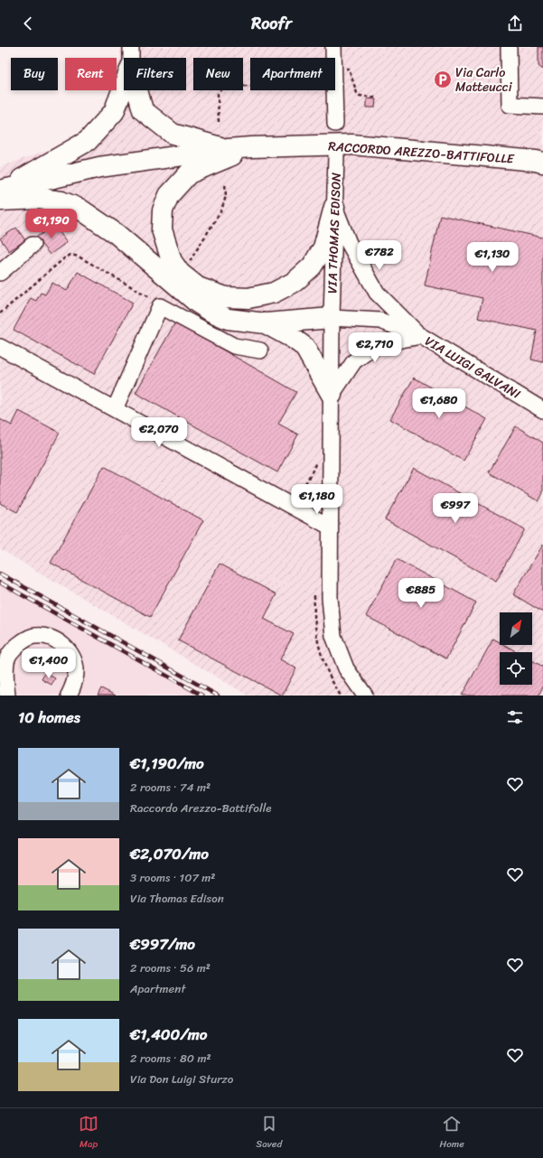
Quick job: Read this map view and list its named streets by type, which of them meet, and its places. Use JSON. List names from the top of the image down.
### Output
{
  "streets": {
    "main road": ["RACCORDO AREZZO-BATTIFOLLE"],
    "street": ["VIA THOMAS EDISON", "VIA LUIGI GALVANI"]
  },
  "crossings": [
    ["VIA THOMAS EDISON", "VIA LUIGI GALVANI"]
  ],
  "places": {
    "parking": ["Via Carlo Matteucci"]
  },
  "north": "top right",
  "page": {
    "header": "Roofr",
    "chip": [
      "Buy",
      "Rent",
      "Filters",
      "New",
      "Apartment"
    ],
    "price": [
      "€1,190",
      "€782",
      "€1,130",
      "€2,710",
      "€1,680",
      "€2,070",
      "€1,180",
      "€997",
      "€885",
      "€1,400"
    ],
    "heading": "10 homes",
    "list": [
      {
        "name": "€1,190/mo",
        "note": "2 rooms · 74 m² · Raccordo Arezzo-Battifolle"
      },
      {
        "name": "€2,070/mo",
        "note": "3 rooms · 107 m² · Via Thomas Edison"
      },
      {
        "name": "€997/mo",
        "note": "2 rooms · 56 m² · Apartment"
      },
      {
        "name": "€1,400/mo",
        "note": "2 rooms · 80 m² · Via Don Luigi Sturzo"
      }
    ],
    "tabs": ["Map", "Saved", "Home"]
  }
}
